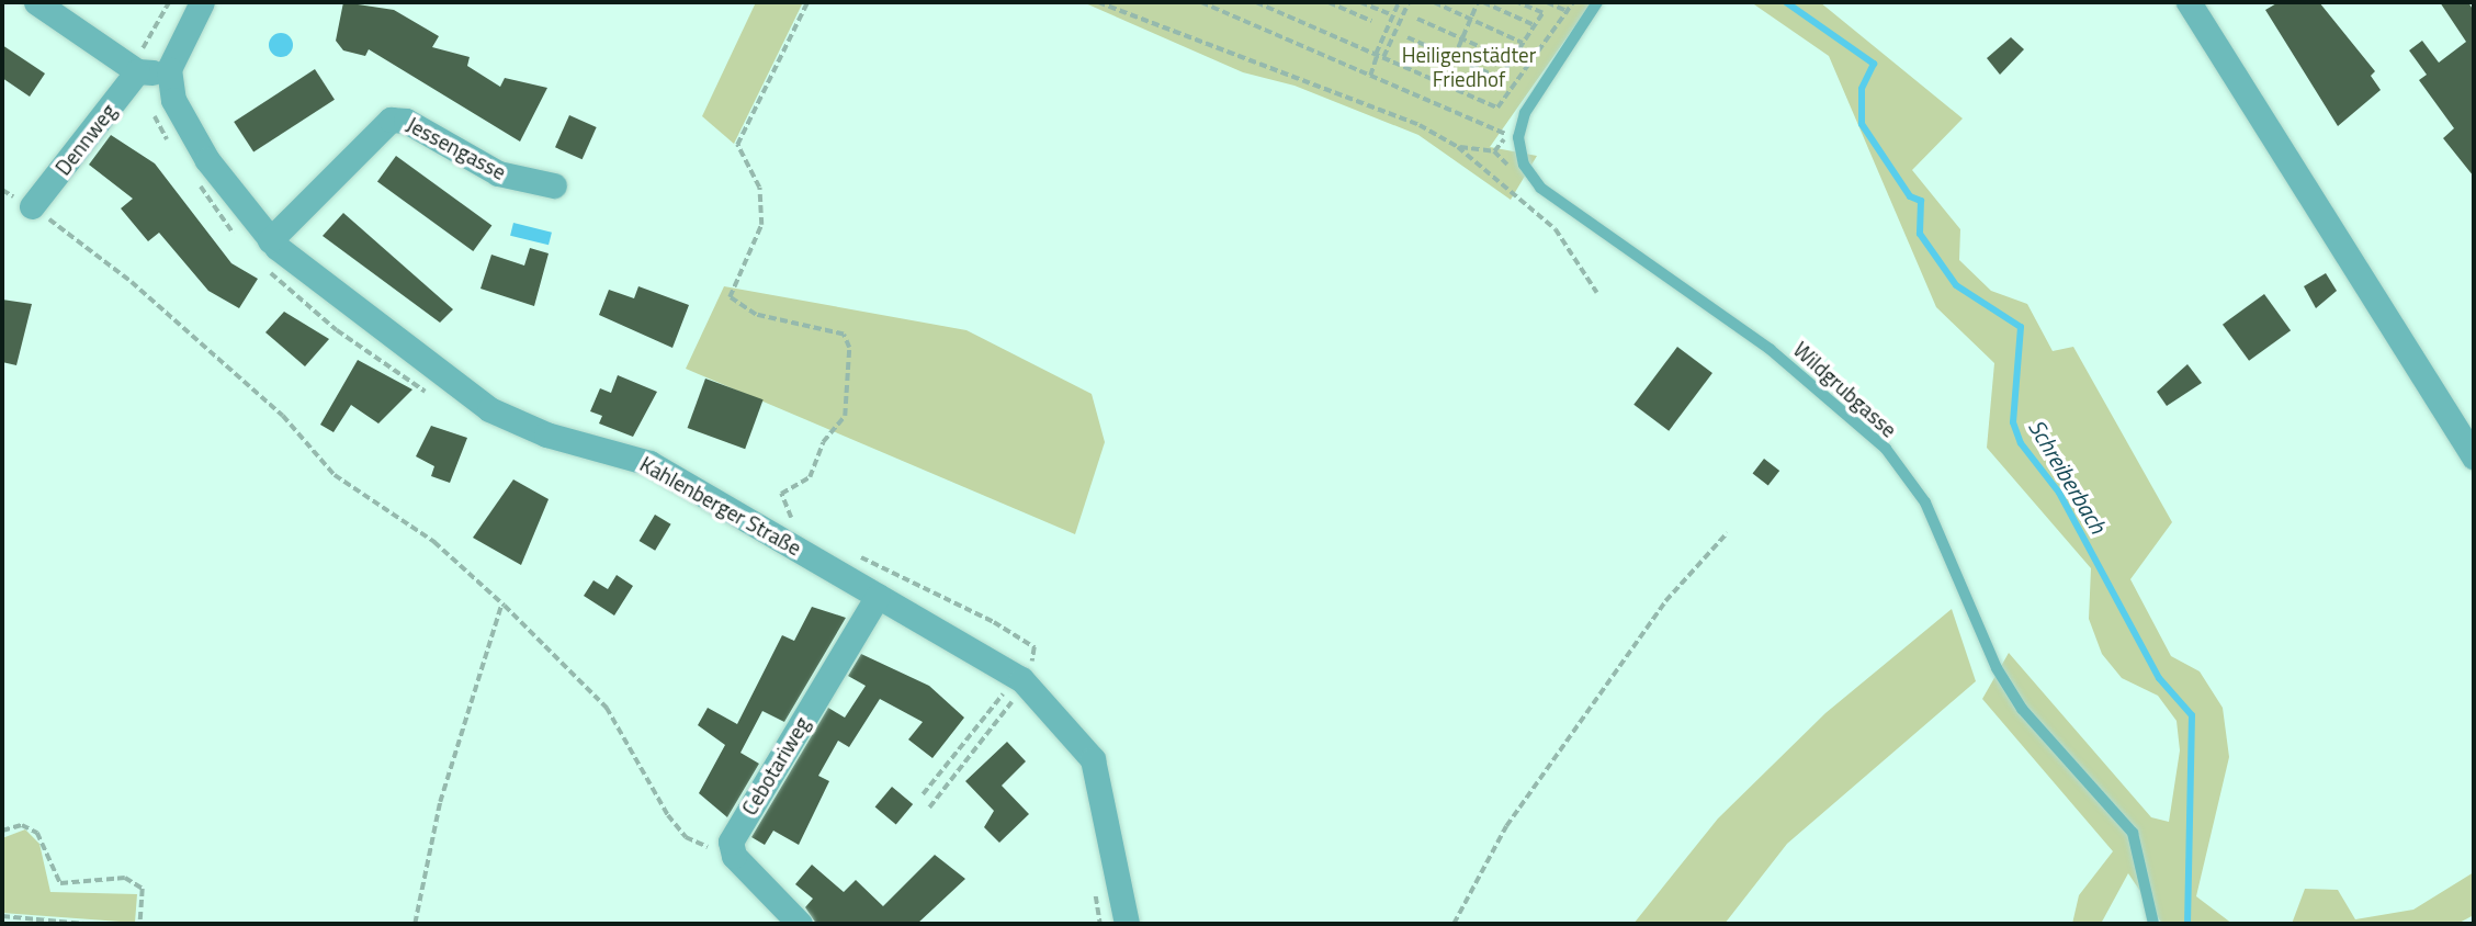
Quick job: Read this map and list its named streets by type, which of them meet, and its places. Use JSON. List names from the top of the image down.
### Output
{
  "streets": {
    "street": [
      "Dennweg",
      "Jessengasse",
      "Kahlenberger Straße",
      "Cebotariweg"
    ],
    "lane": ["Wildgrubgasse"]
  },
  "crossings": [
    ["Jessengasse", "Kahlenberger Straße"],
    ["Kahlenberger Straße", "Cebotariweg"]
  ],
  "water": ["Schreiberbach"],
  "parks": ["Heiligenstädter Friedhof"]
}
